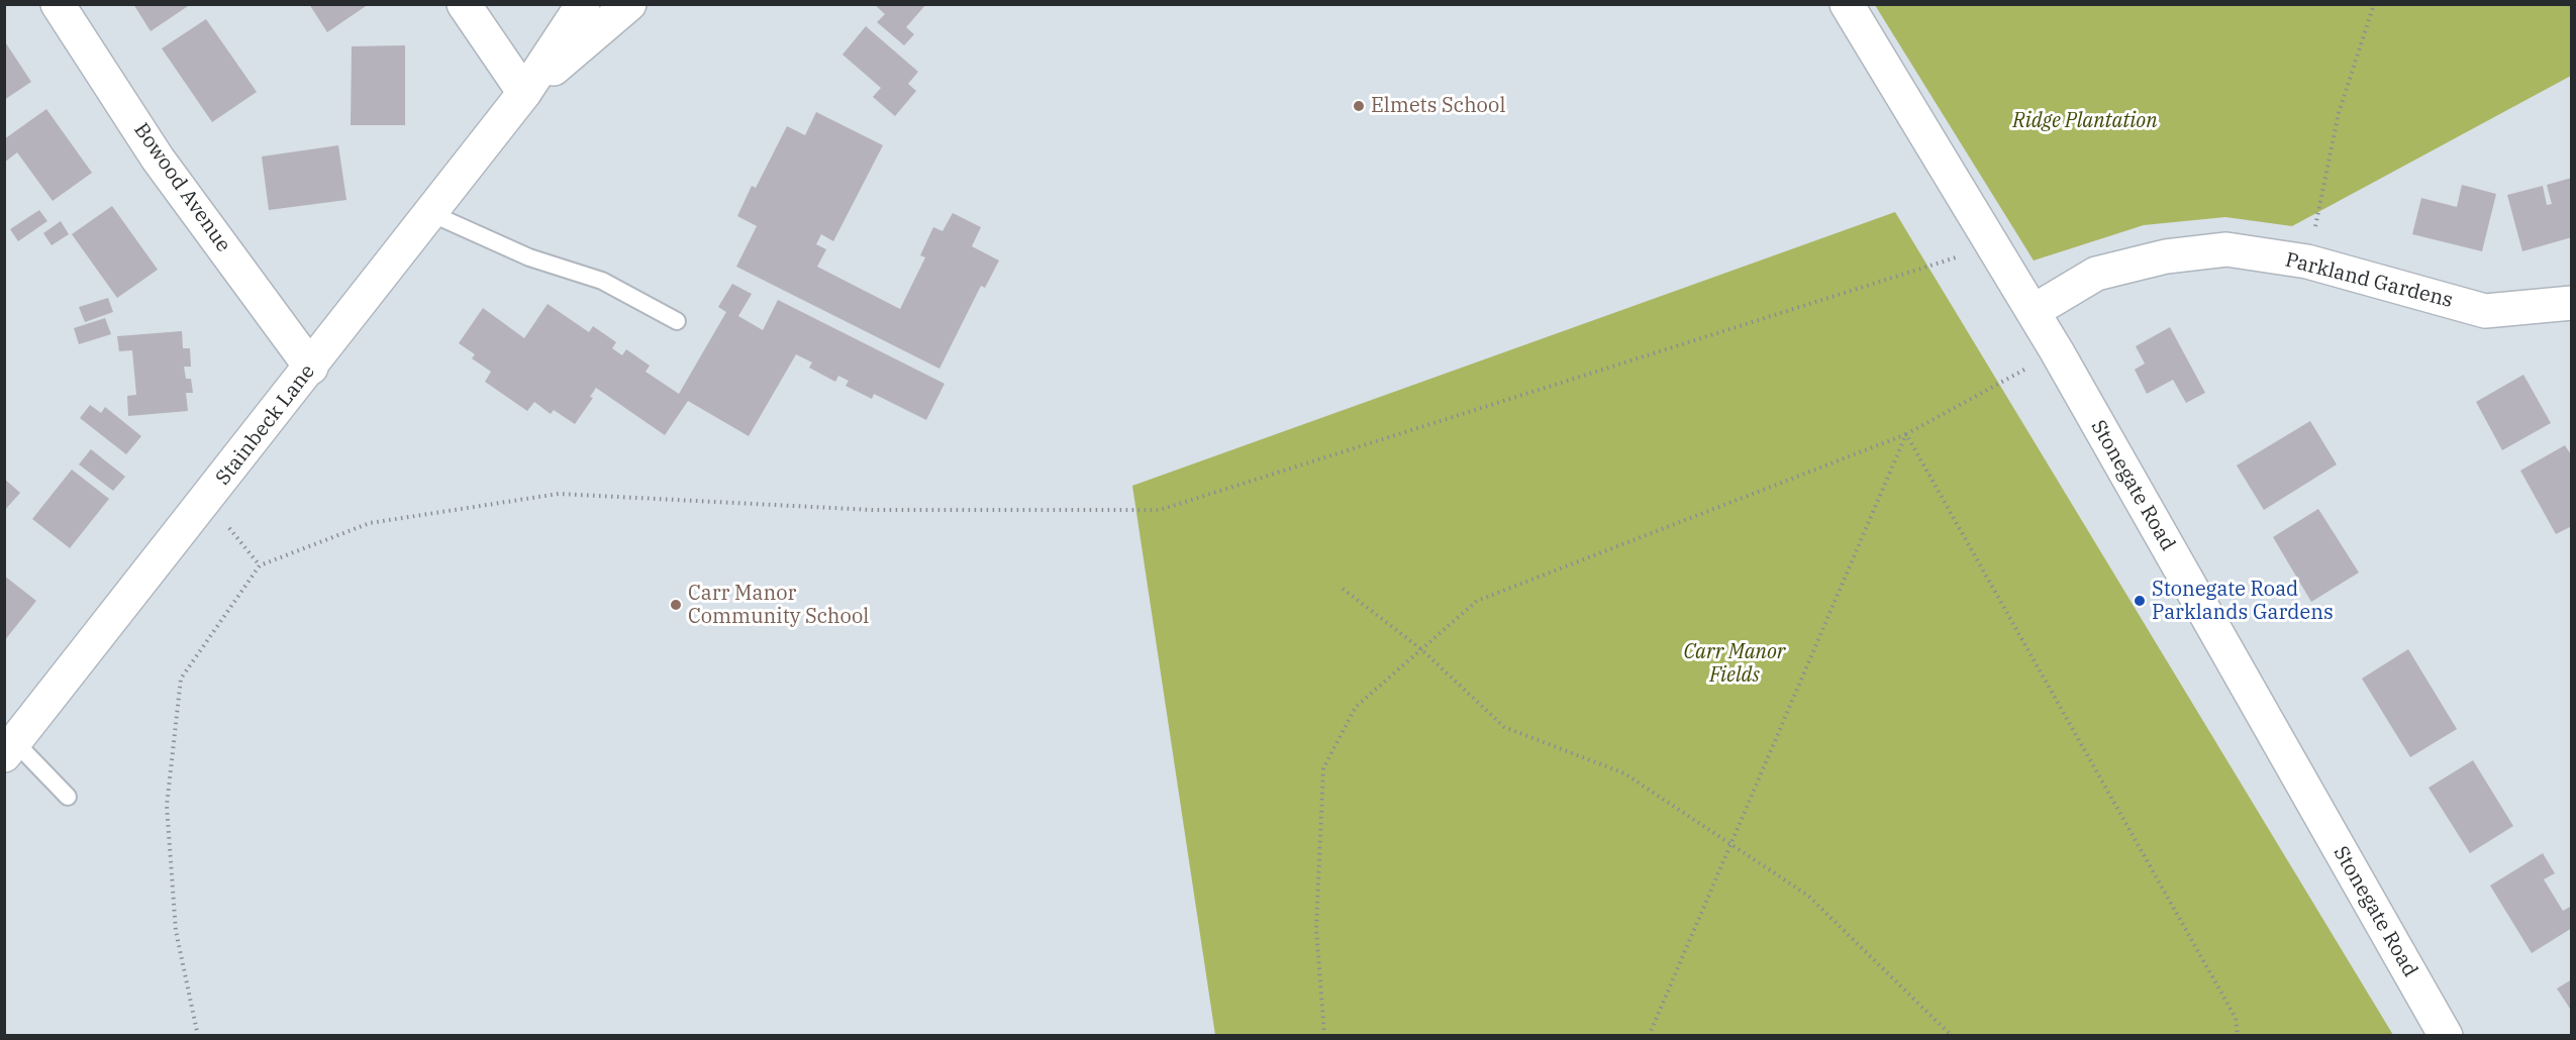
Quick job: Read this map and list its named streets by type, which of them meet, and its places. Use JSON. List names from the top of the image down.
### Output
{
  "streets": {
    "street": [
      "Bowood Avenue",
      "Parkland Gardens",
      "Stainbeck Lane",
      "Stonegate Road"
    ]
  },
  "crossings": [
    ["Bowood Avenue", "Stainbeck Lane"],
    ["Parkland Gardens", "Stonegate Road"]
  ],
  "parks": ["Ridge Plantation", "Carr Manor Fields"],
  "places": ["Elmets School", "Stonegate Road Parklands Gardens", "Carr Manor Community School"]
}
